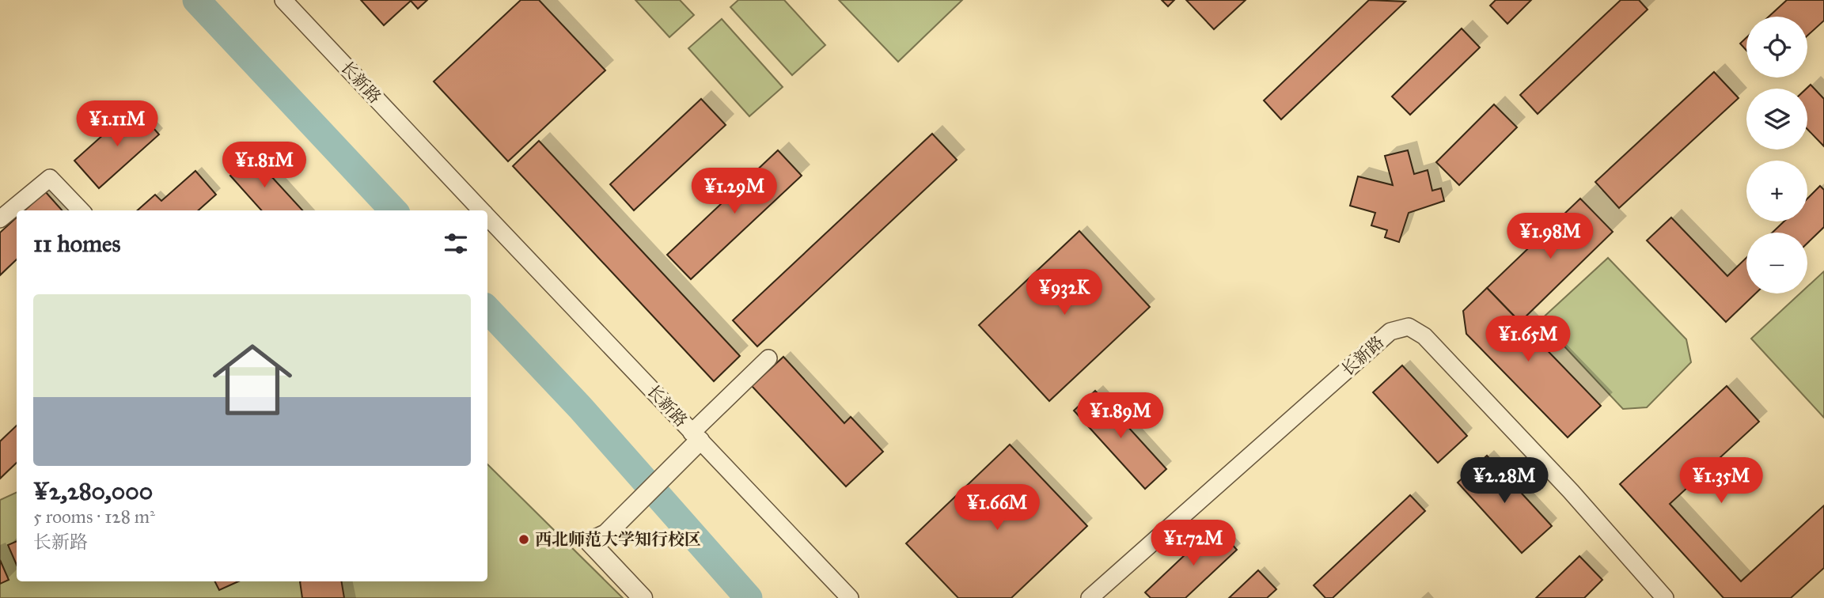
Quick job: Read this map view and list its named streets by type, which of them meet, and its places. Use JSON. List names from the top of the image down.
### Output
{
  "streets": {
    "street": ["长新路"]
  },
  "places": ["西北师范大学知行校区"],
  "page": {
    "map_buttons": ["+", "−"],
    "price": [
      "¥1.11M",
      "¥1.81M",
      "¥1.29M",
      "¥1.98M",
      "¥932K",
      "¥1.65M",
      "¥1.89M",
      "¥2.28M",
      "¥1.35M",
      "¥1.66M",
      "¥1.72M"
    ],
    "heading": "11 homes",
    "list": [
      {
        "name": "¥2,280,000",
        "note": "5 rooms · 128 m² · 长新路"
      }
    ]
  }
}
